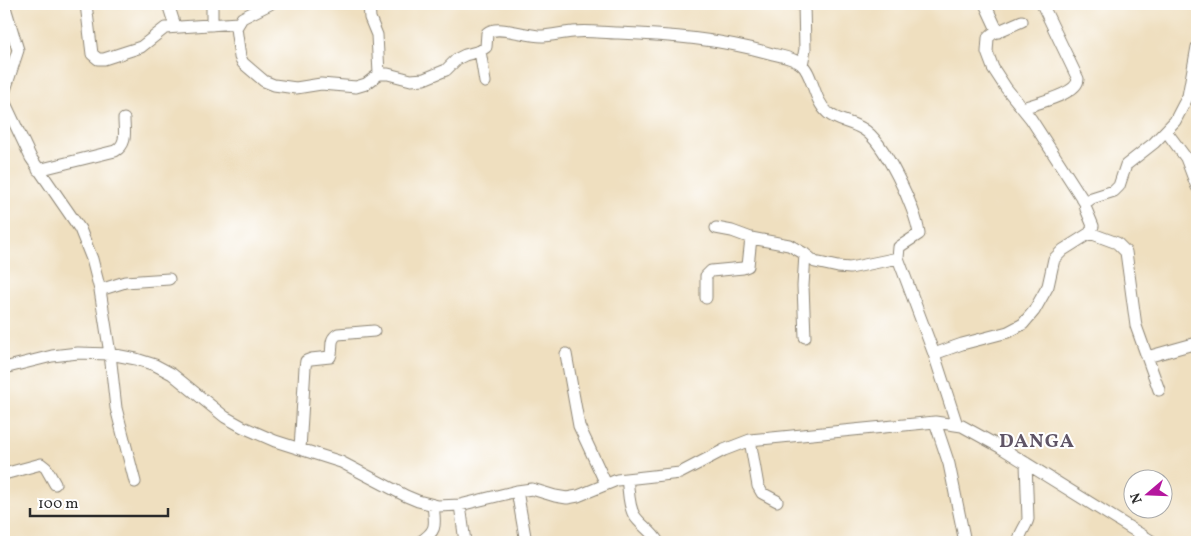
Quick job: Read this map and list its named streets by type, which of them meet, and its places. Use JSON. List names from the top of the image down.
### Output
{
  "districts": ["DANGA"],
  "scale_bar": "100 m",
  "north": "left"
}
